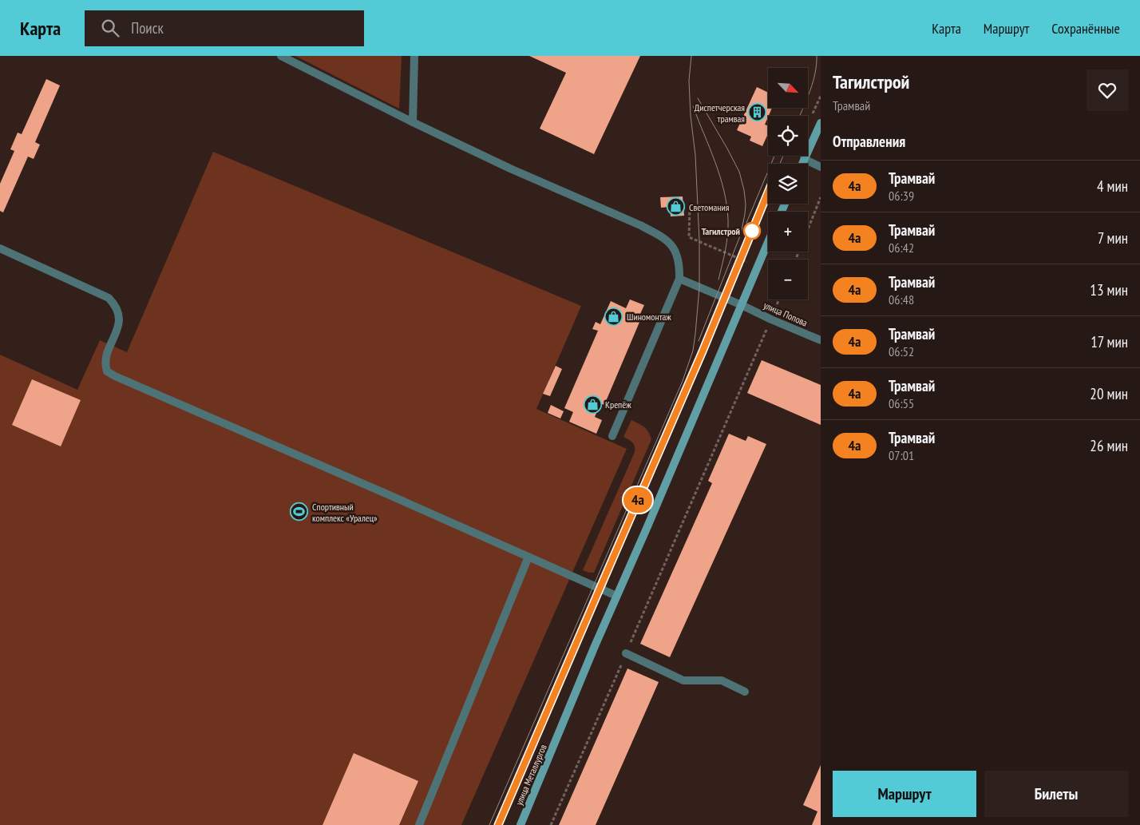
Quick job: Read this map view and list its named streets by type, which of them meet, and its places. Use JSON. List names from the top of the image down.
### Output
{
  "streets": {
    "main road": ["улица Металлургов"],
    "street": ["улица Попова"]
  },
  "crossings": [
    ["улица Попова", "улица Металлургов"]
  ],
  "places": {
    "building": ["Диспетчерская трамвая"],
    "shop": ["Светомания", "Шиномонтаж", "Крепёж"],
    "other": ["Тагилстрой"],
    "sports": ["Спортивный комплекс «Уралец»"]
  },
  "lines": ["tram line 4а"],
  "north": "bottom right",
  "page": {
    "header": "Карта",
    "search": "Поиск",
    "nav": ["Карта", "Маршрут", "Сохранённые"],
    "on_map": "4а",
    "heading": [
      ["Тагилстрой", "Трамвай"],
      "Отправления"
    ],
    "map_buttons": ["+", "−"],
    "list": [
      {
        "mark": "4а",
        "name": "Трамвай",
        "note": "06:39",
        "value": "4 мин"
      },
      {
        "mark": "4а",
        "name": "Трамвай",
        "note": "06:42",
        "value": "7 мин"
      },
      {
        "mark": "4а",
        "name": "Трамвай",
        "note": "06:48",
        "value": "13 мин"
      },
      {
        "mark": "4а",
        "name": "Трамвай",
        "note": "06:52",
        "value": "17 мин"
      },
      {
        "mark": "4а",
        "name": "Трамвай",
        "note": "06:55",
        "value": "20 мин"
      },
      {
        "mark": "4а",
        "name": "Трамвай",
        "note": "07:01",
        "value": "26 мин"
      }
    ],
    "buttons": ["Маршрут", "Билеты"]
  }
}
